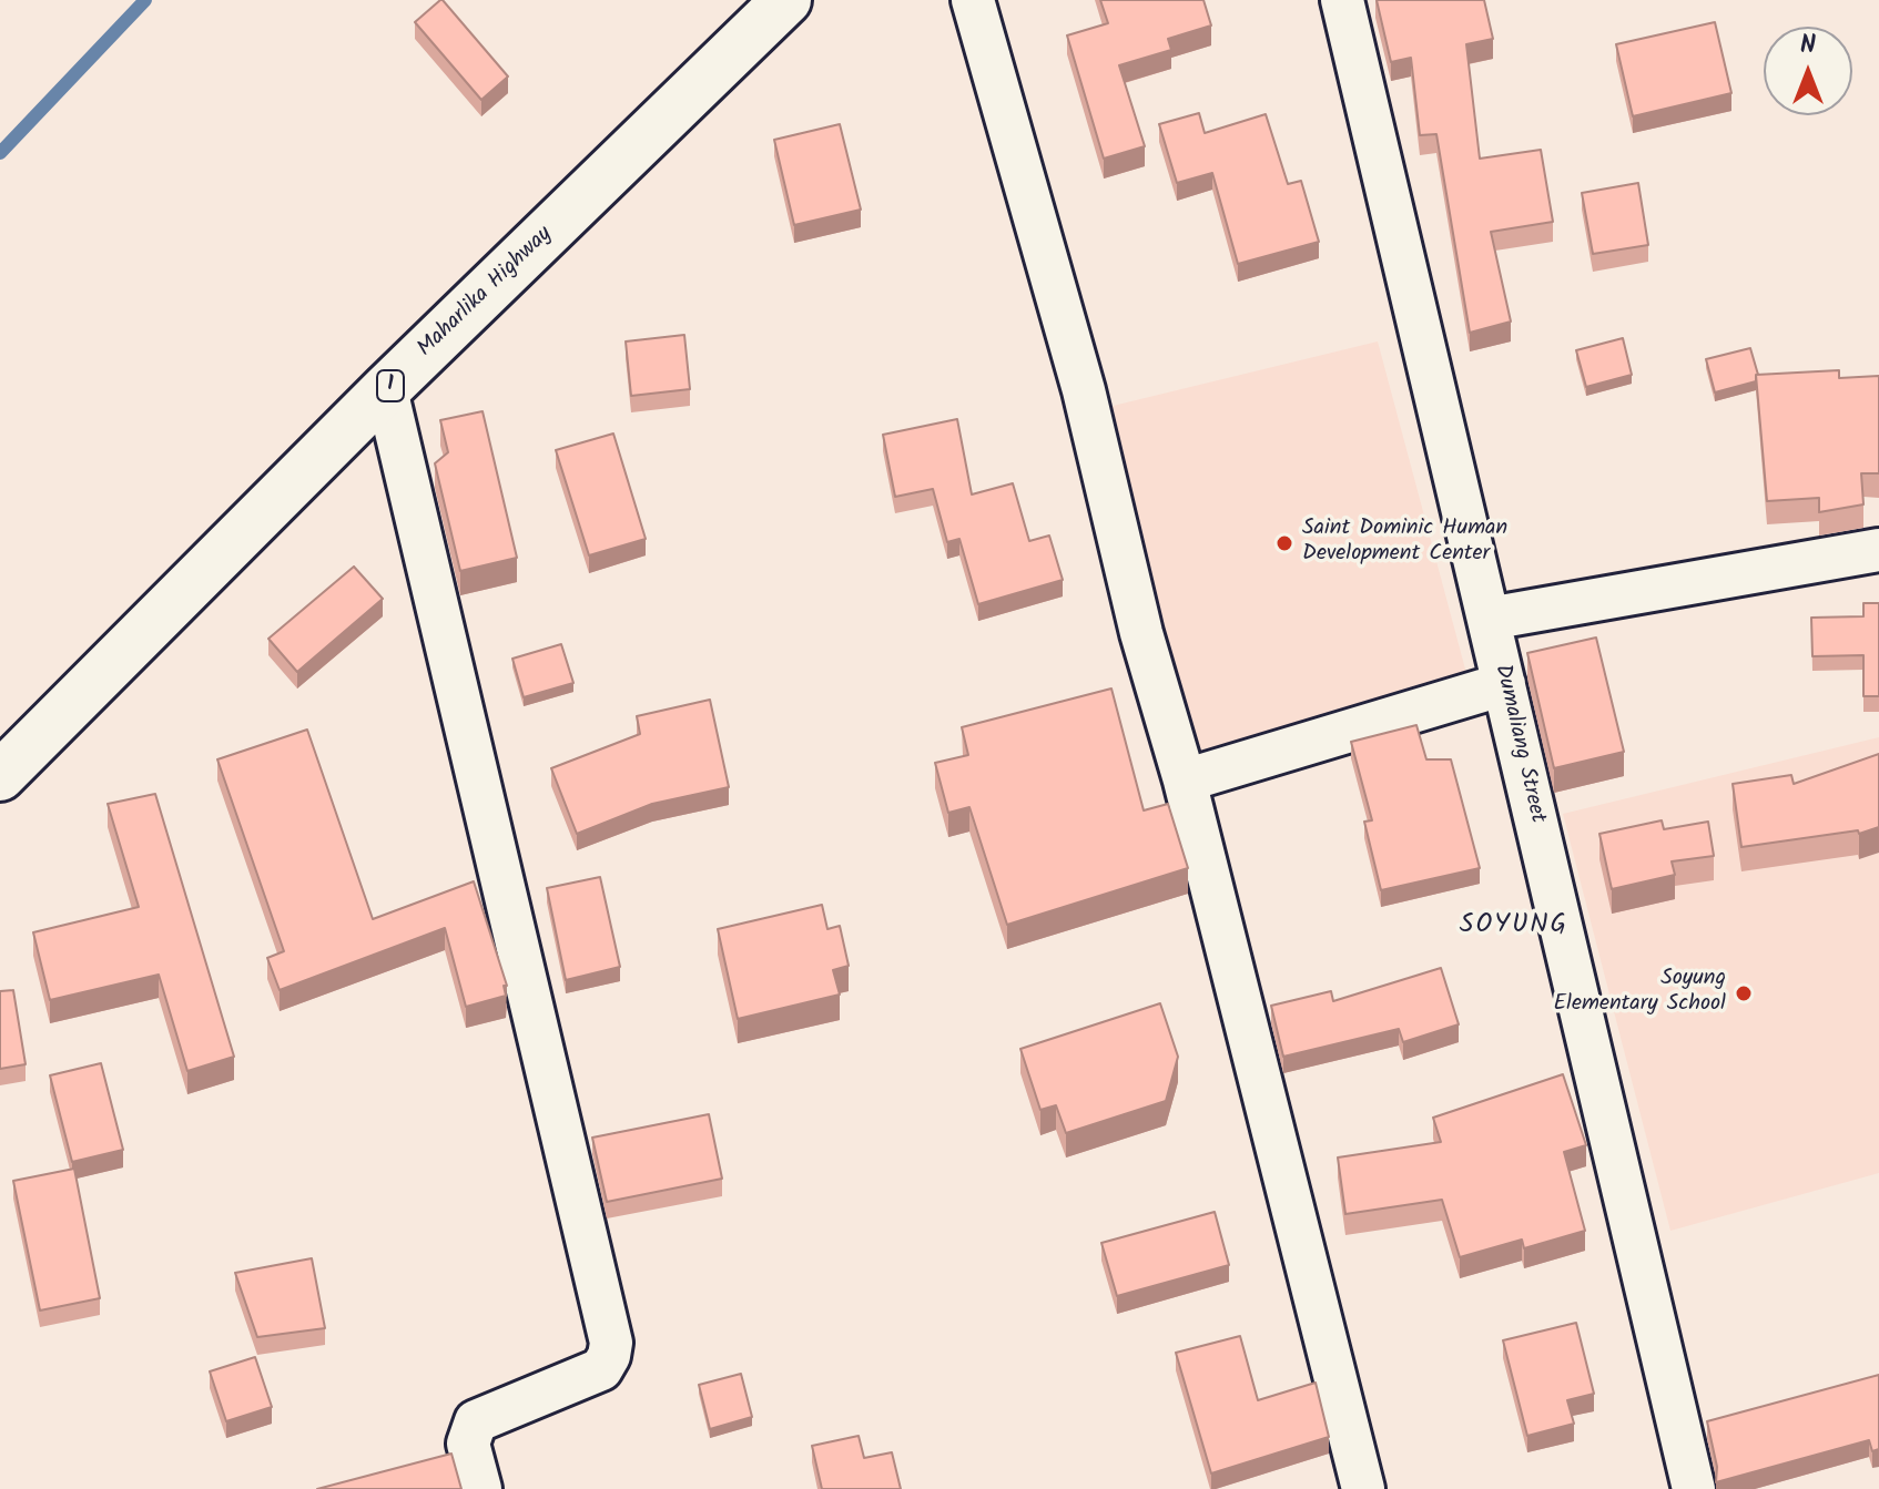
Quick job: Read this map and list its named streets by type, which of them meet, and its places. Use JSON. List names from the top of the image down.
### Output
{
  "streets": {
    "highway": ["Maharlika Highway", "1"],
    "street": ["Dumaliang Street"]
  },
  "districts": ["SOYUNG"],
  "places": ["Saint Dominic Human Development Center", "Soyung Elementary School"],
  "north": "top"
}
